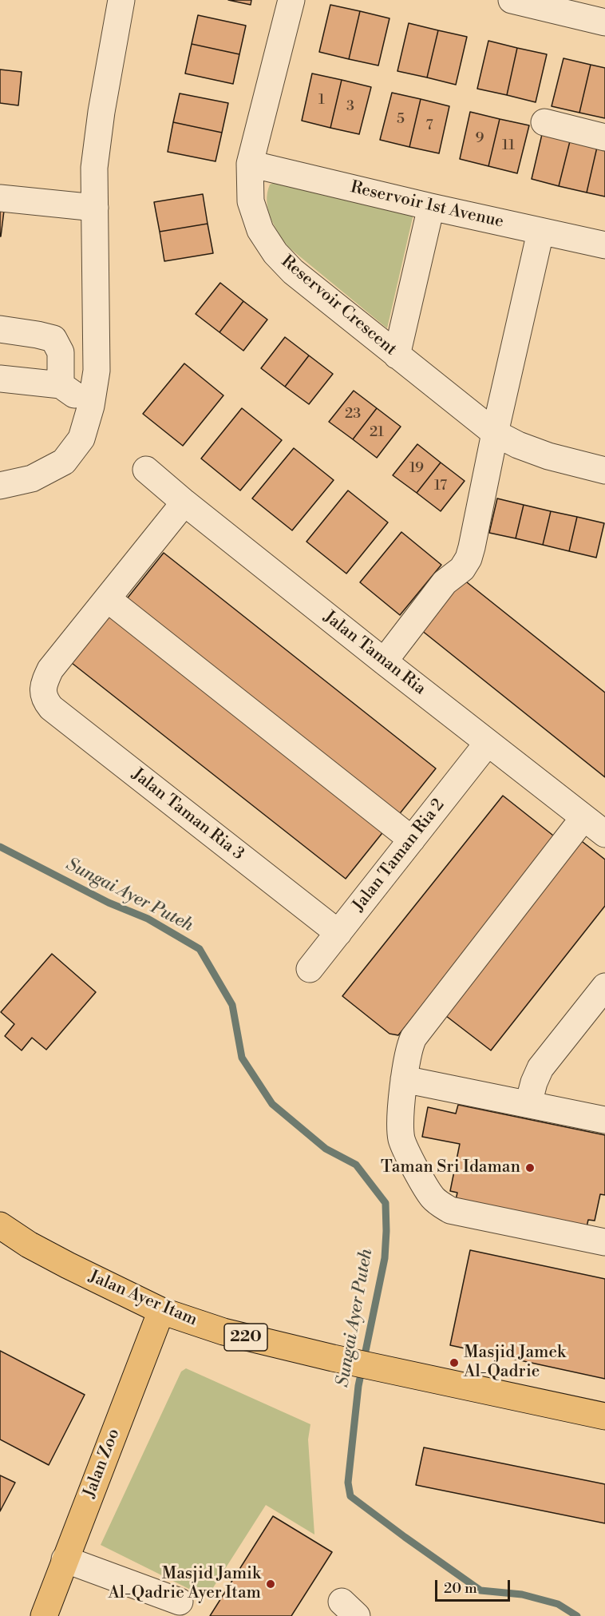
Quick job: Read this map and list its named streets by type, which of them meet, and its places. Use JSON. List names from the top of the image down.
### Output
{
  "streets": {
    "main road": ["Jalan Ayer Itam", "220", "Jalan Zoo"],
    "street": [
      "Reservoir 1st Avenue",
      "Reservoir Crescent",
      "Jalan Taman Ria",
      "Jalan Taman Ria 3",
      "Jalan Taman Ria 2"
    ]
  },
  "crossings": [
    ["Reservoir 1st Avenue", "Reservoir Crescent"],
    ["Jalan Taman Ria", "Jalan Taman Ria 2"],
    ["Jalan Taman Ria 3", "Jalan Taman Ria 2"],
    ["Jalan Ayer Itam", "Jalan Zoo"]
  ],
  "water": ["Sungai Ayer Puteh"],
  "places": ["Taman Sri Idaman", "Masjid Jamek Al-Qadrie", "Masjid Jamik Al-Qadrie Ayer Itam"],
  "house_numbers": [
    "1",
    "3",
    "5",
    "7",
    "9",
    "11",
    "23",
    "21",
    "19",
    "17"
  ],
  "scale_bar": "20 m"
}
